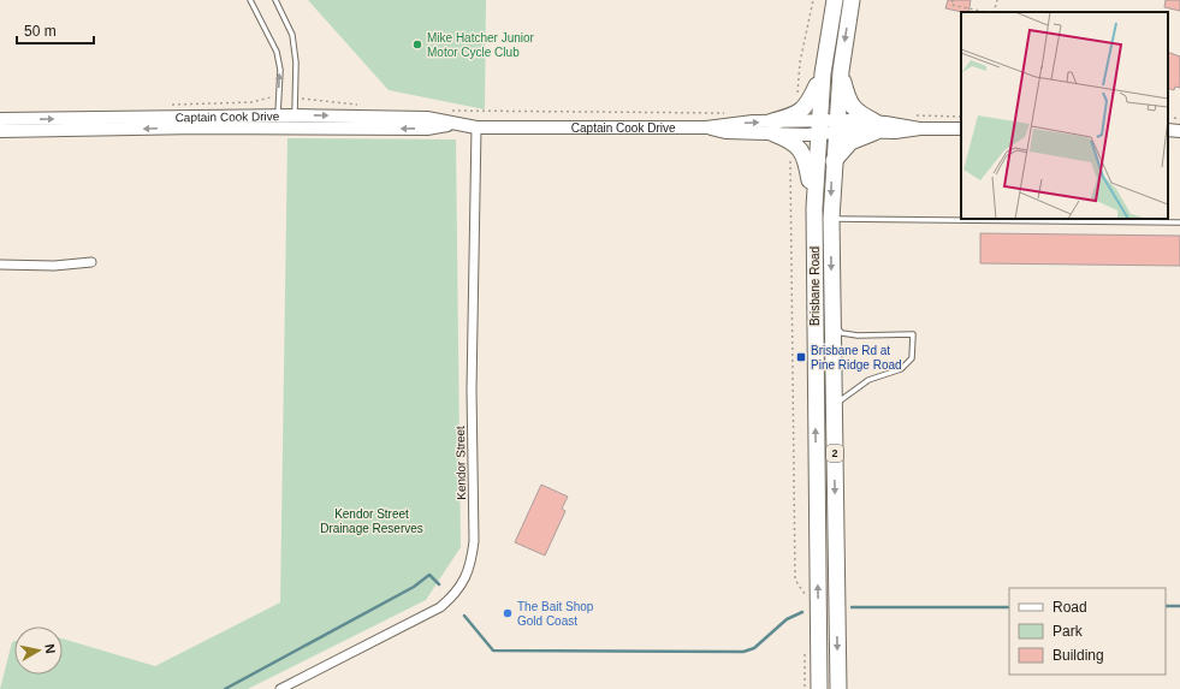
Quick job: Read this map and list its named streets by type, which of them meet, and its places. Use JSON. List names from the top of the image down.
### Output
{
  "streets": {
    "highway": ["Brisbane Road", "2"],
    "street": ["Captain Cook Drive", "Kendor Street"]
  },
  "crossings": [
    ["Captain Cook Drive", "Brisbane Road"],
    ["Captain Cook Drive", "Kendor Street"]
  ],
  "parks": ["Kendor Street Drainage Reserves"],
  "places": {
    "other": ["Mike Hatcher Junior Motor Cycle Club", "The Bait Shop Gold Coast"],
    "transit": ["Brisbane Rd at Pine Ridge Road"]
  },
  "legend": ["Road", "Park", "Building"],
  "scale_bar": "50 m",
  "north": "right"
}
